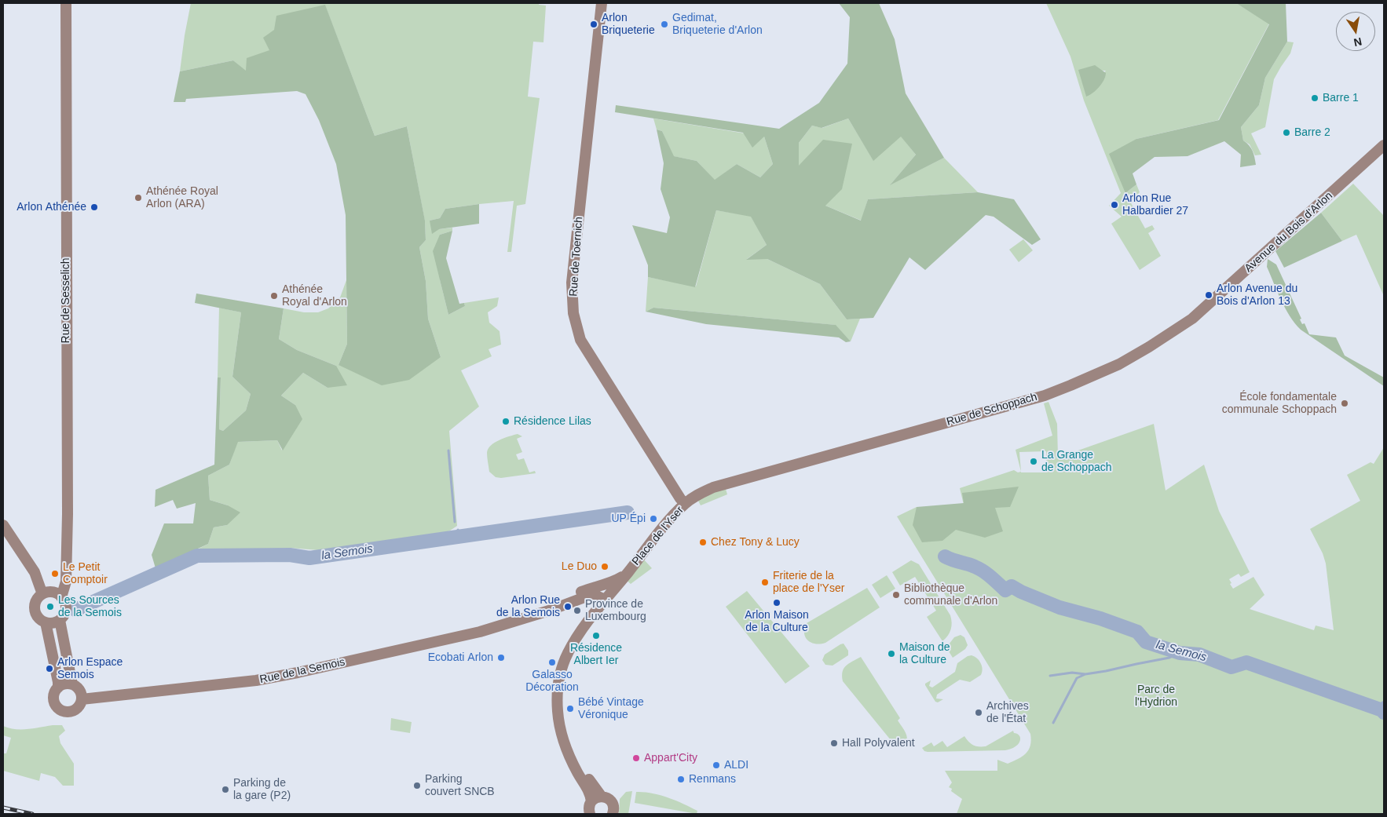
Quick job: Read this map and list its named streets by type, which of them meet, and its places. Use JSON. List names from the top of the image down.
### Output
{
  "streets": {
    "main road": [
      "Avenue du Bois d'Arlon",
      "Rue de Toernich",
      "Rue de Sesselich",
      "Rue de Schoppach",
      "Place de l'Yser",
      "Rue de la Semois"
    ]
  },
  "crossings": [
    ["Avenue du Bois d'Arlon", "Rue de Schoppach"],
    ["Rue de Toernich", "Place de l'Yser"],
    ["Rue de Schoppach", "Place de l'Yser"],
    ["Place de l'Yser", "Rue de la Semois"]
  ],
  "water": ["la Semois"],
  "parks": ["Parc de l'Hydrion"],
  "places": [
    "Arlon Briqueterie",
    "Gedimat, Briqueterie d'Arlon",
    "Barre 1",
    "Barre 2",
    "Athénée Royal Arlon (ARA)",
    "Arlon Rue Halbardier 27",
    "Arlon Athénée",
    "Arlon Avenue du Bois d'Arlon 13",
    "Athénée Royal d'Arlon",
    "École fondamentale communale Schoppach",
    "Résidence Lilas",
    "La Grange de Schoppach",
    "UP Épi",
    "Chez Tony & Lucy",
    "Le Duo",
    "Le Petit Comptoir",
    "Friterie de la place de l'Yser",
    "Bibliothèque communale d'Arlon",
    "Arlon Maison de la Culture",
    "Les Sources de la Semois",
    "Arlon Rue de la Semois",
    "Province de Luxembourg",
    "Résidence Albert Ier",
    "Maison de la Culture",
    "Ecobati Arlon",
    "Galasso Décoration",
    "Arlon Espace Semois",
    "Bébé Vintage Véronique",
    "Archives de l'État",
    "Hall Polyvalent",
    "Appart'City",
    "ALDI",
    "Renmans",
    "Parking couvert SNCB",
    "Parking de la gare (P2)"
  ],
  "north": "bottom"
}
